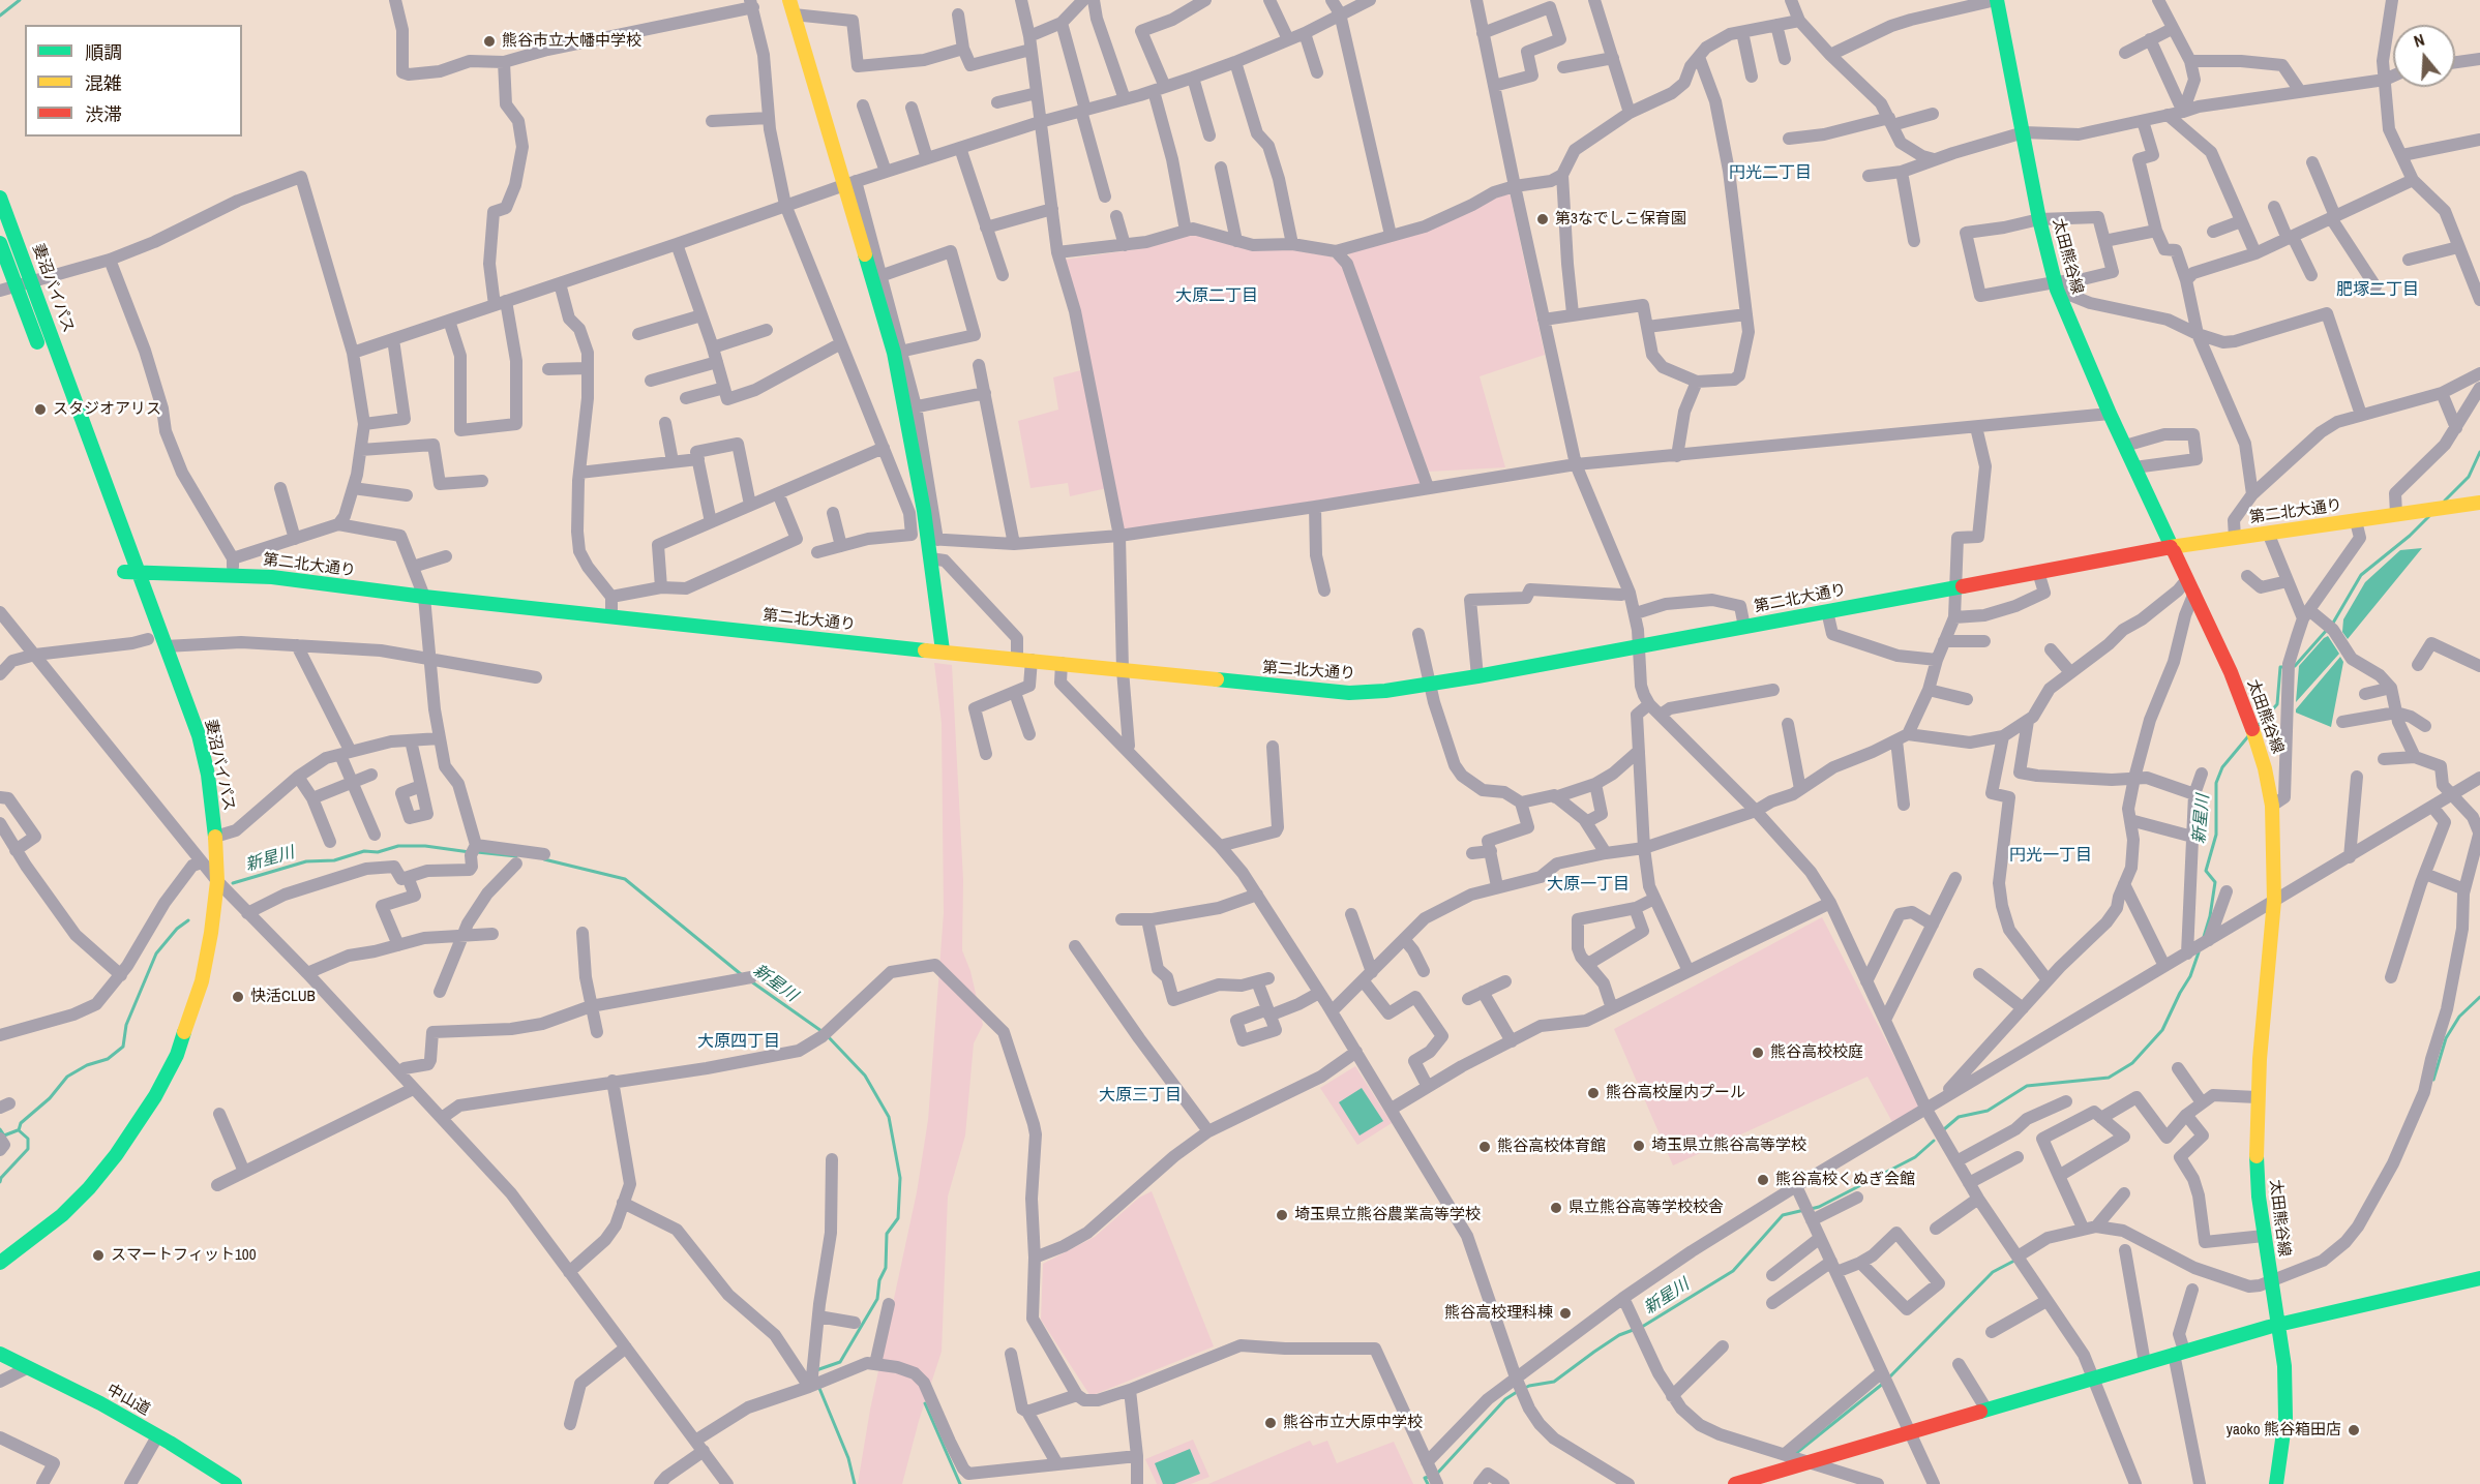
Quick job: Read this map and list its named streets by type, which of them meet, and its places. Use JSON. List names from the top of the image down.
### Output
{
  "streets": {
    "main road": [
      "太田熊谷線",
      "妻沼バイパス",
      "第二北大通り",
      "中山道"
    ]
  },
  "crossings": [
    ["太田熊谷線", "第二北大通り"],
    ["妻沼バイパス", "第二北大通り"]
  ],
  "districts": [
    "円光二丁目",
    "肥塚二丁目",
    "大原二丁目",
    "円光一丁目",
    "大原一丁目",
    "大原四丁目",
    "大原三丁目"
  ],
  "water": ["新星川"],
  "places": [
    "熊谷市立大幡中学校",
    "第3なでしこ保育園",
    "スタジオアリス",
    "快活CLUB",
    "熊谷高校校庭",
    "熊谷高校屋内プール",
    "埼玉県立熊谷高等学校",
    "熊谷高校体育館",
    "熊谷高校くぬぎ会館",
    "県立熊谷高等学校校舎",
    "埼玉県立熊谷農業高等学校",
    "スマートフィット100",
    "熊谷高校理科棟",
    "熊谷市立大原中学校",
    "yaoko 熊谷箱田店"
  ],
  "legend": ["順調", "混雑", "渋滞"],
  "north": "top"
}
